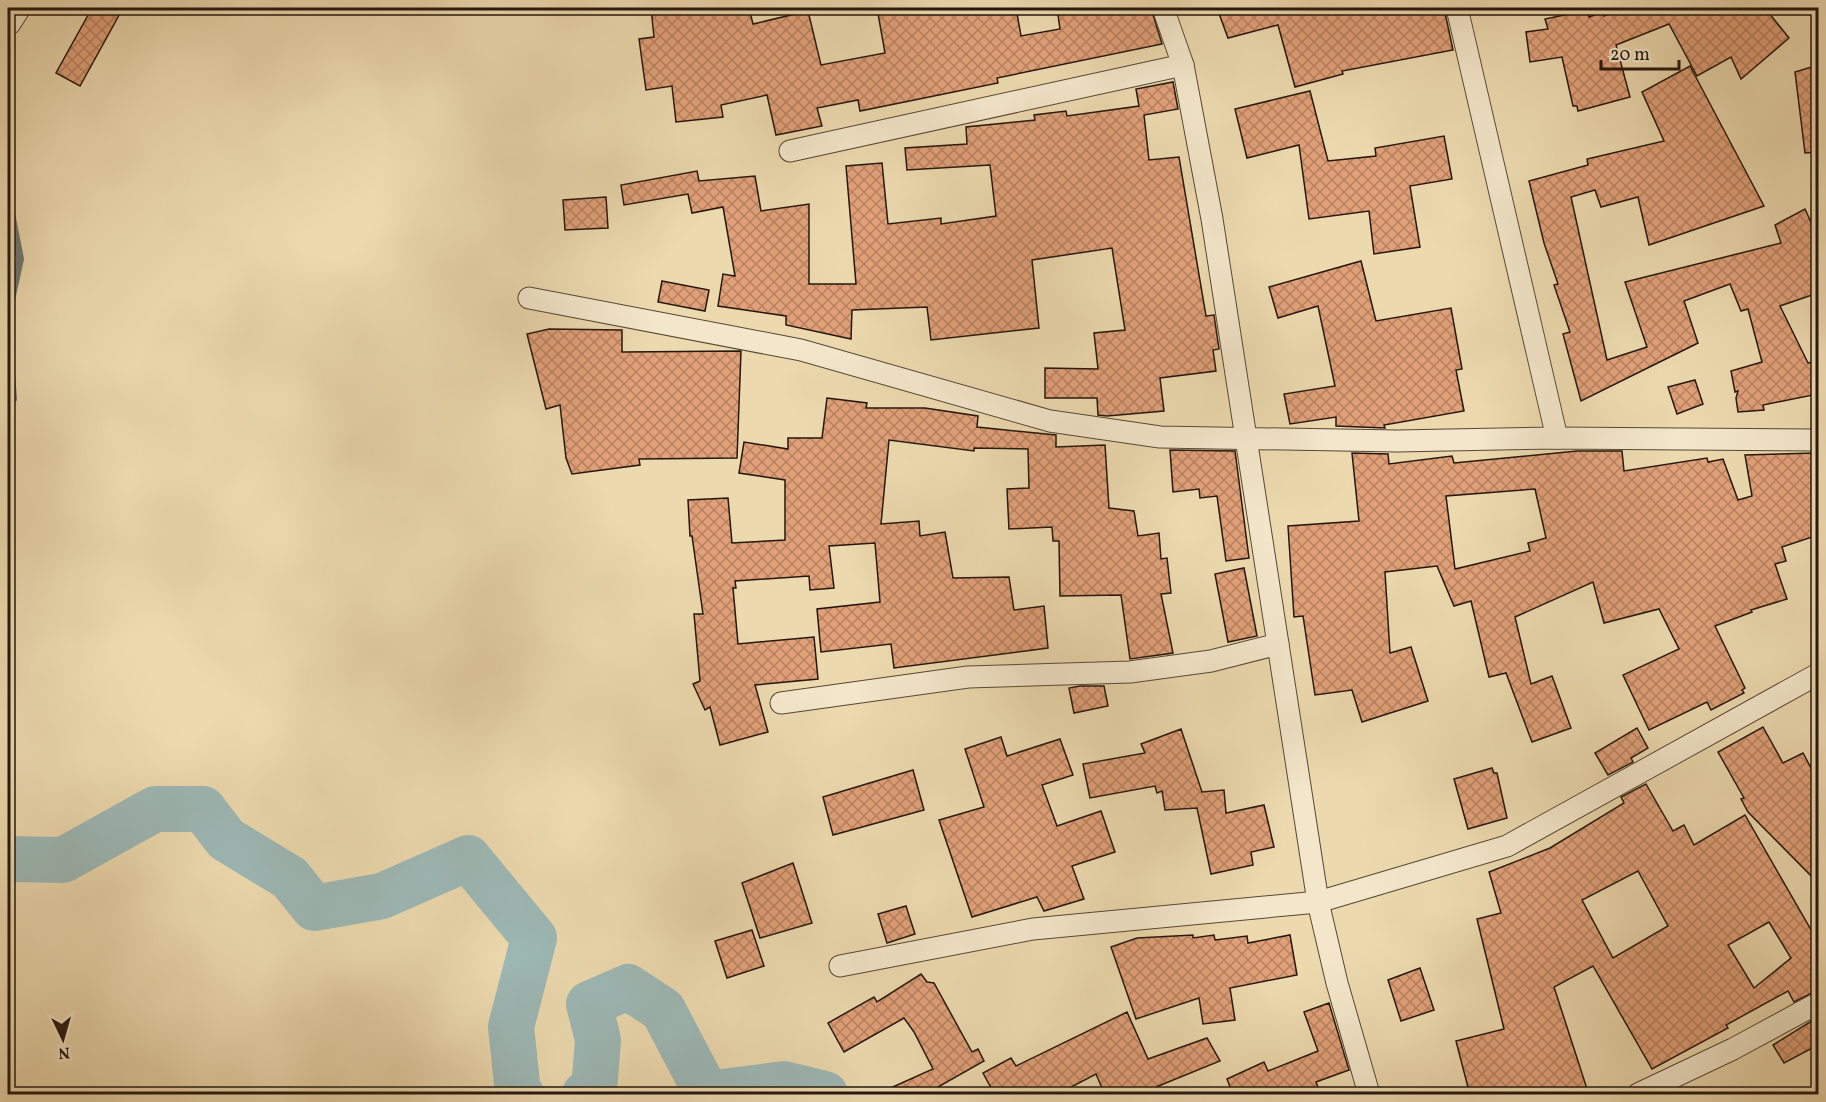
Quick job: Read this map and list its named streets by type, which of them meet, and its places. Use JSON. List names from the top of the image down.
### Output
{
  "scale_bar": "20 m",
  "north": "bottom"
}
